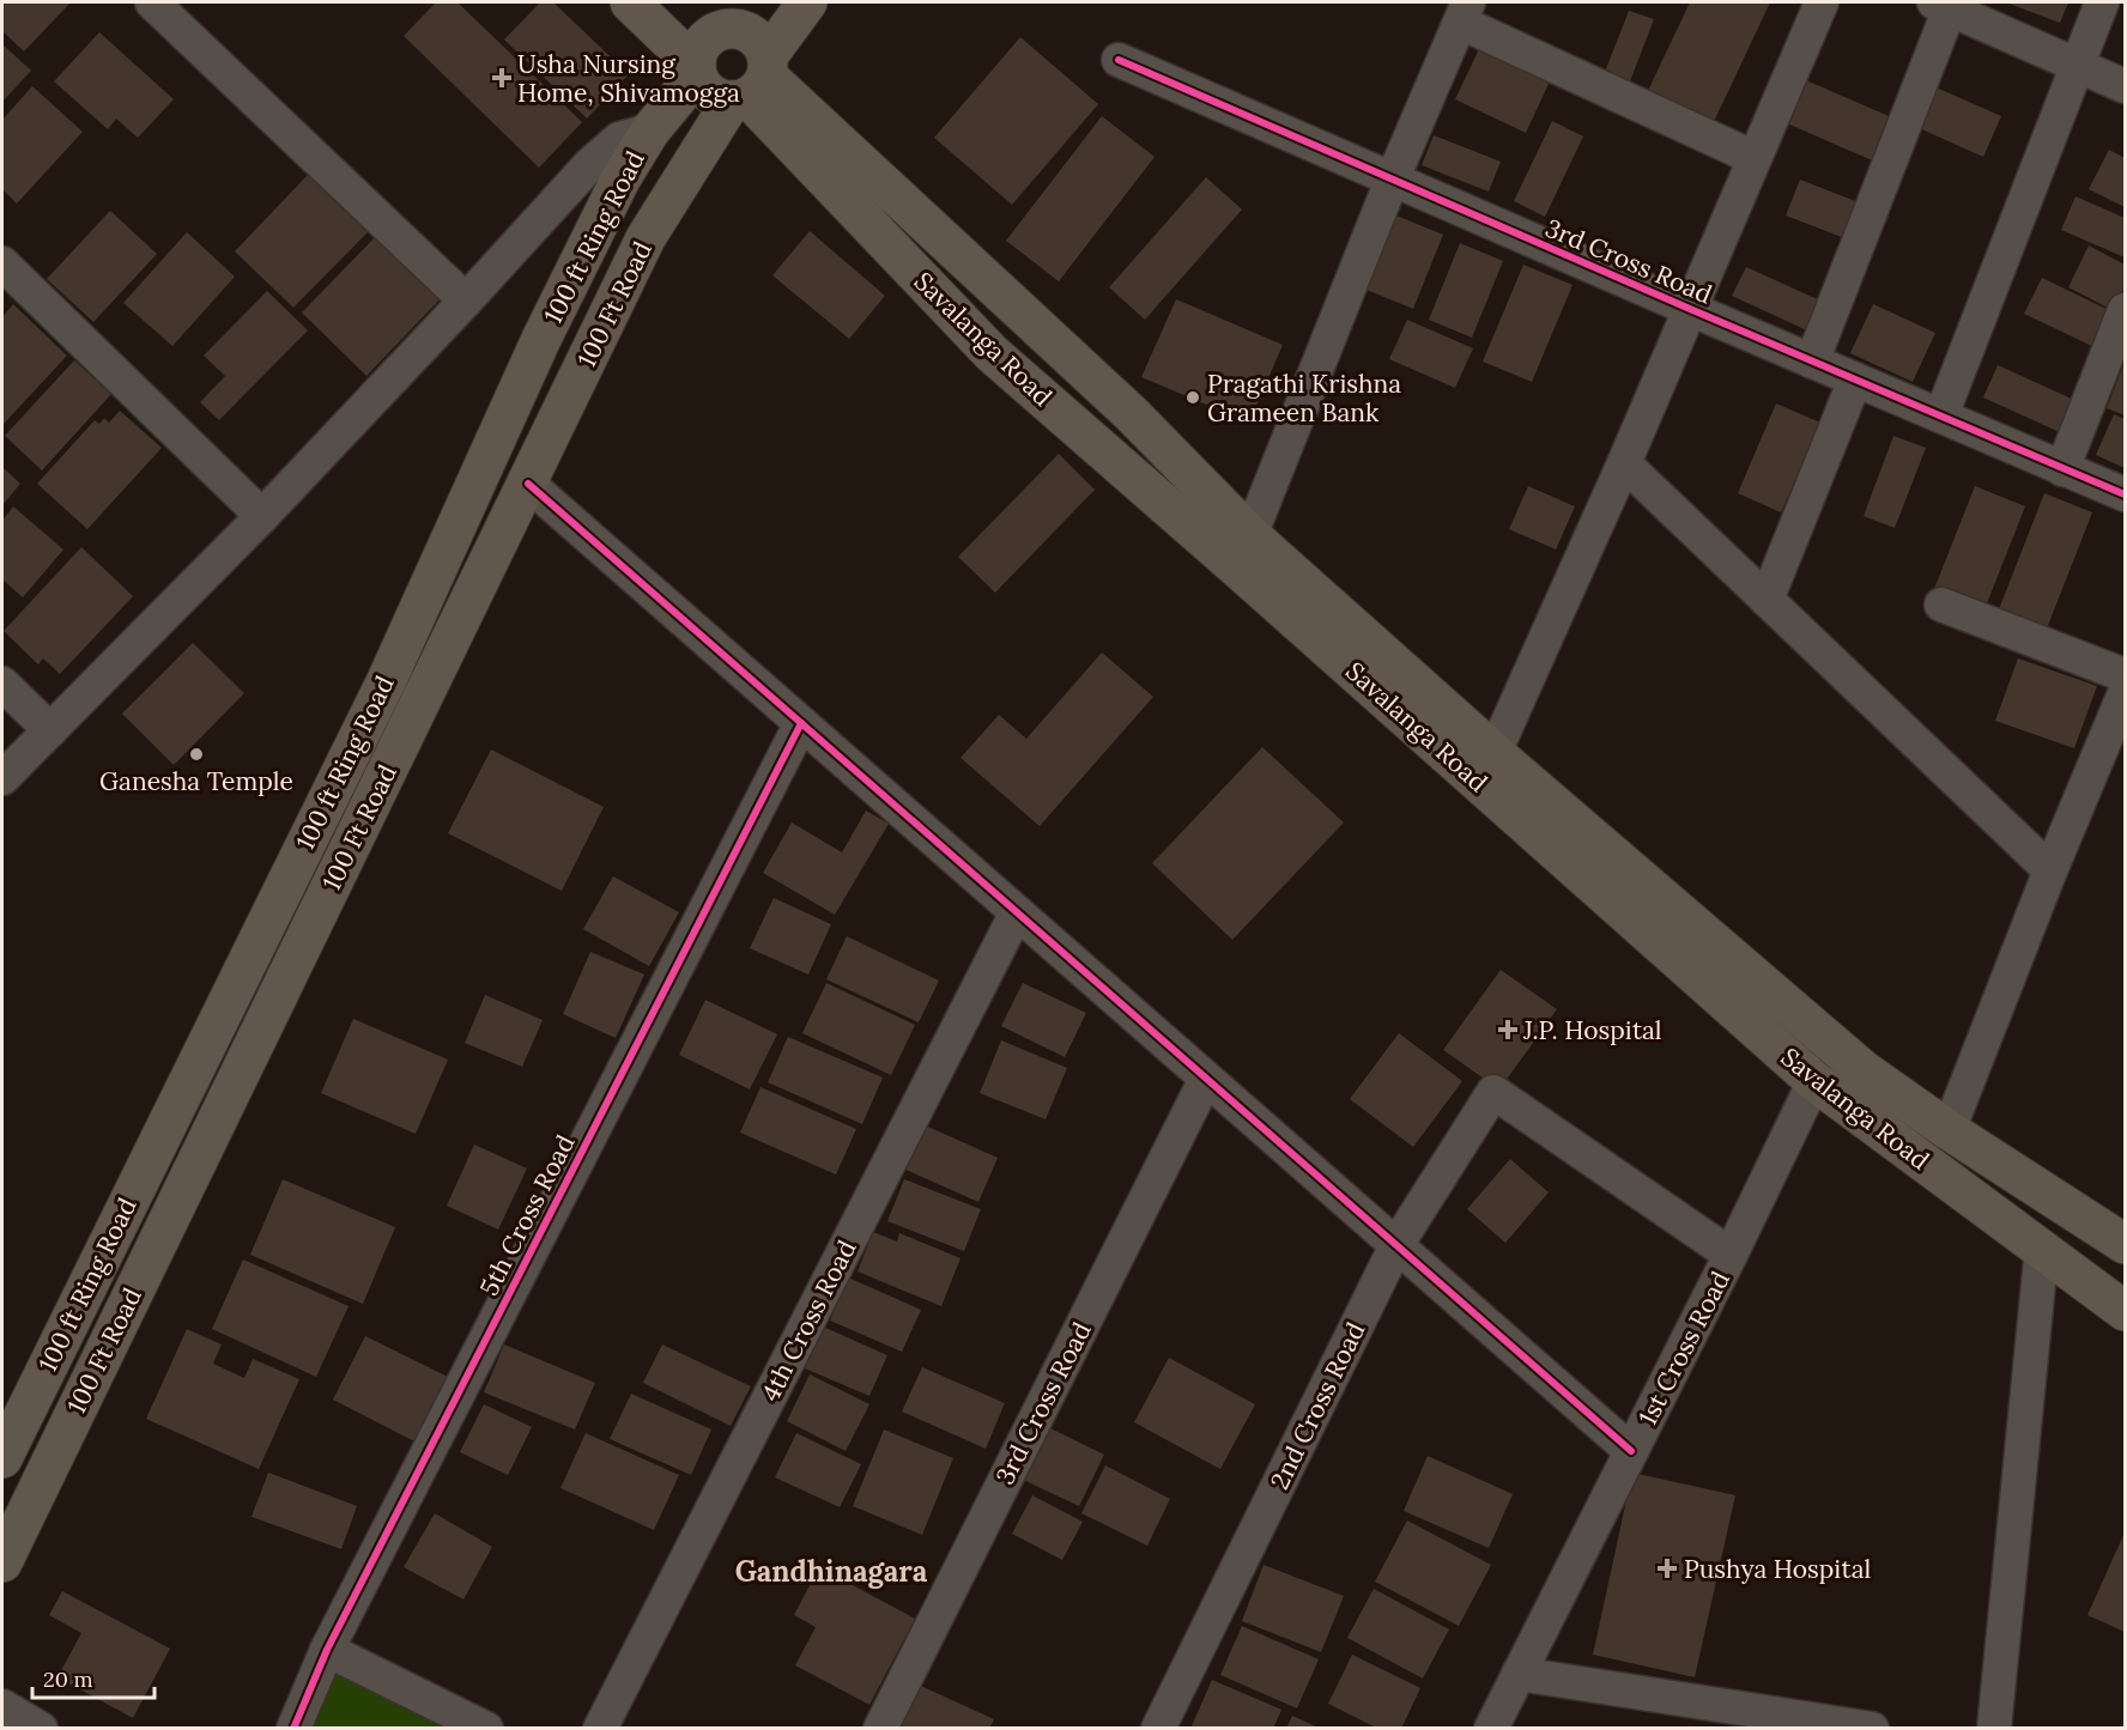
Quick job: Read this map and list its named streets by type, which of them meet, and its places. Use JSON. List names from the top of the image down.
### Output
{
  "streets": {
    "main road": ["100 ft Ring Road", "100 Ft Road", "Savalanga Road"],
    "street": [
      "3rd Cross Road",
      "5th Cross Road",
      "4th Cross Road",
      "1st Cross Road",
      "2nd Cross Road"
    ]
  },
  "crossings": [
    ["100 ft Ring Road", "100 Ft Road"],
    ["100 ft Ring Road", "Savalanga Road"],
    ["100 Ft Road", "Savalanga Road"],
    ["Savalanga Road", "1st Cross Road"],
    ["1st Cross Road", "2nd Cross Road"]
  ],
  "districts": ["Gandhinagara"],
  "places": {
    "health": ["Usha Nursing Home, Shivamogga", "J.P. Hospital", "Pushya Hospital"],
    "other": ["Pragathi Krishna Grameen Bank", "Ganesha Temple"]
  },
  "scale_bar": "20 m"
}
